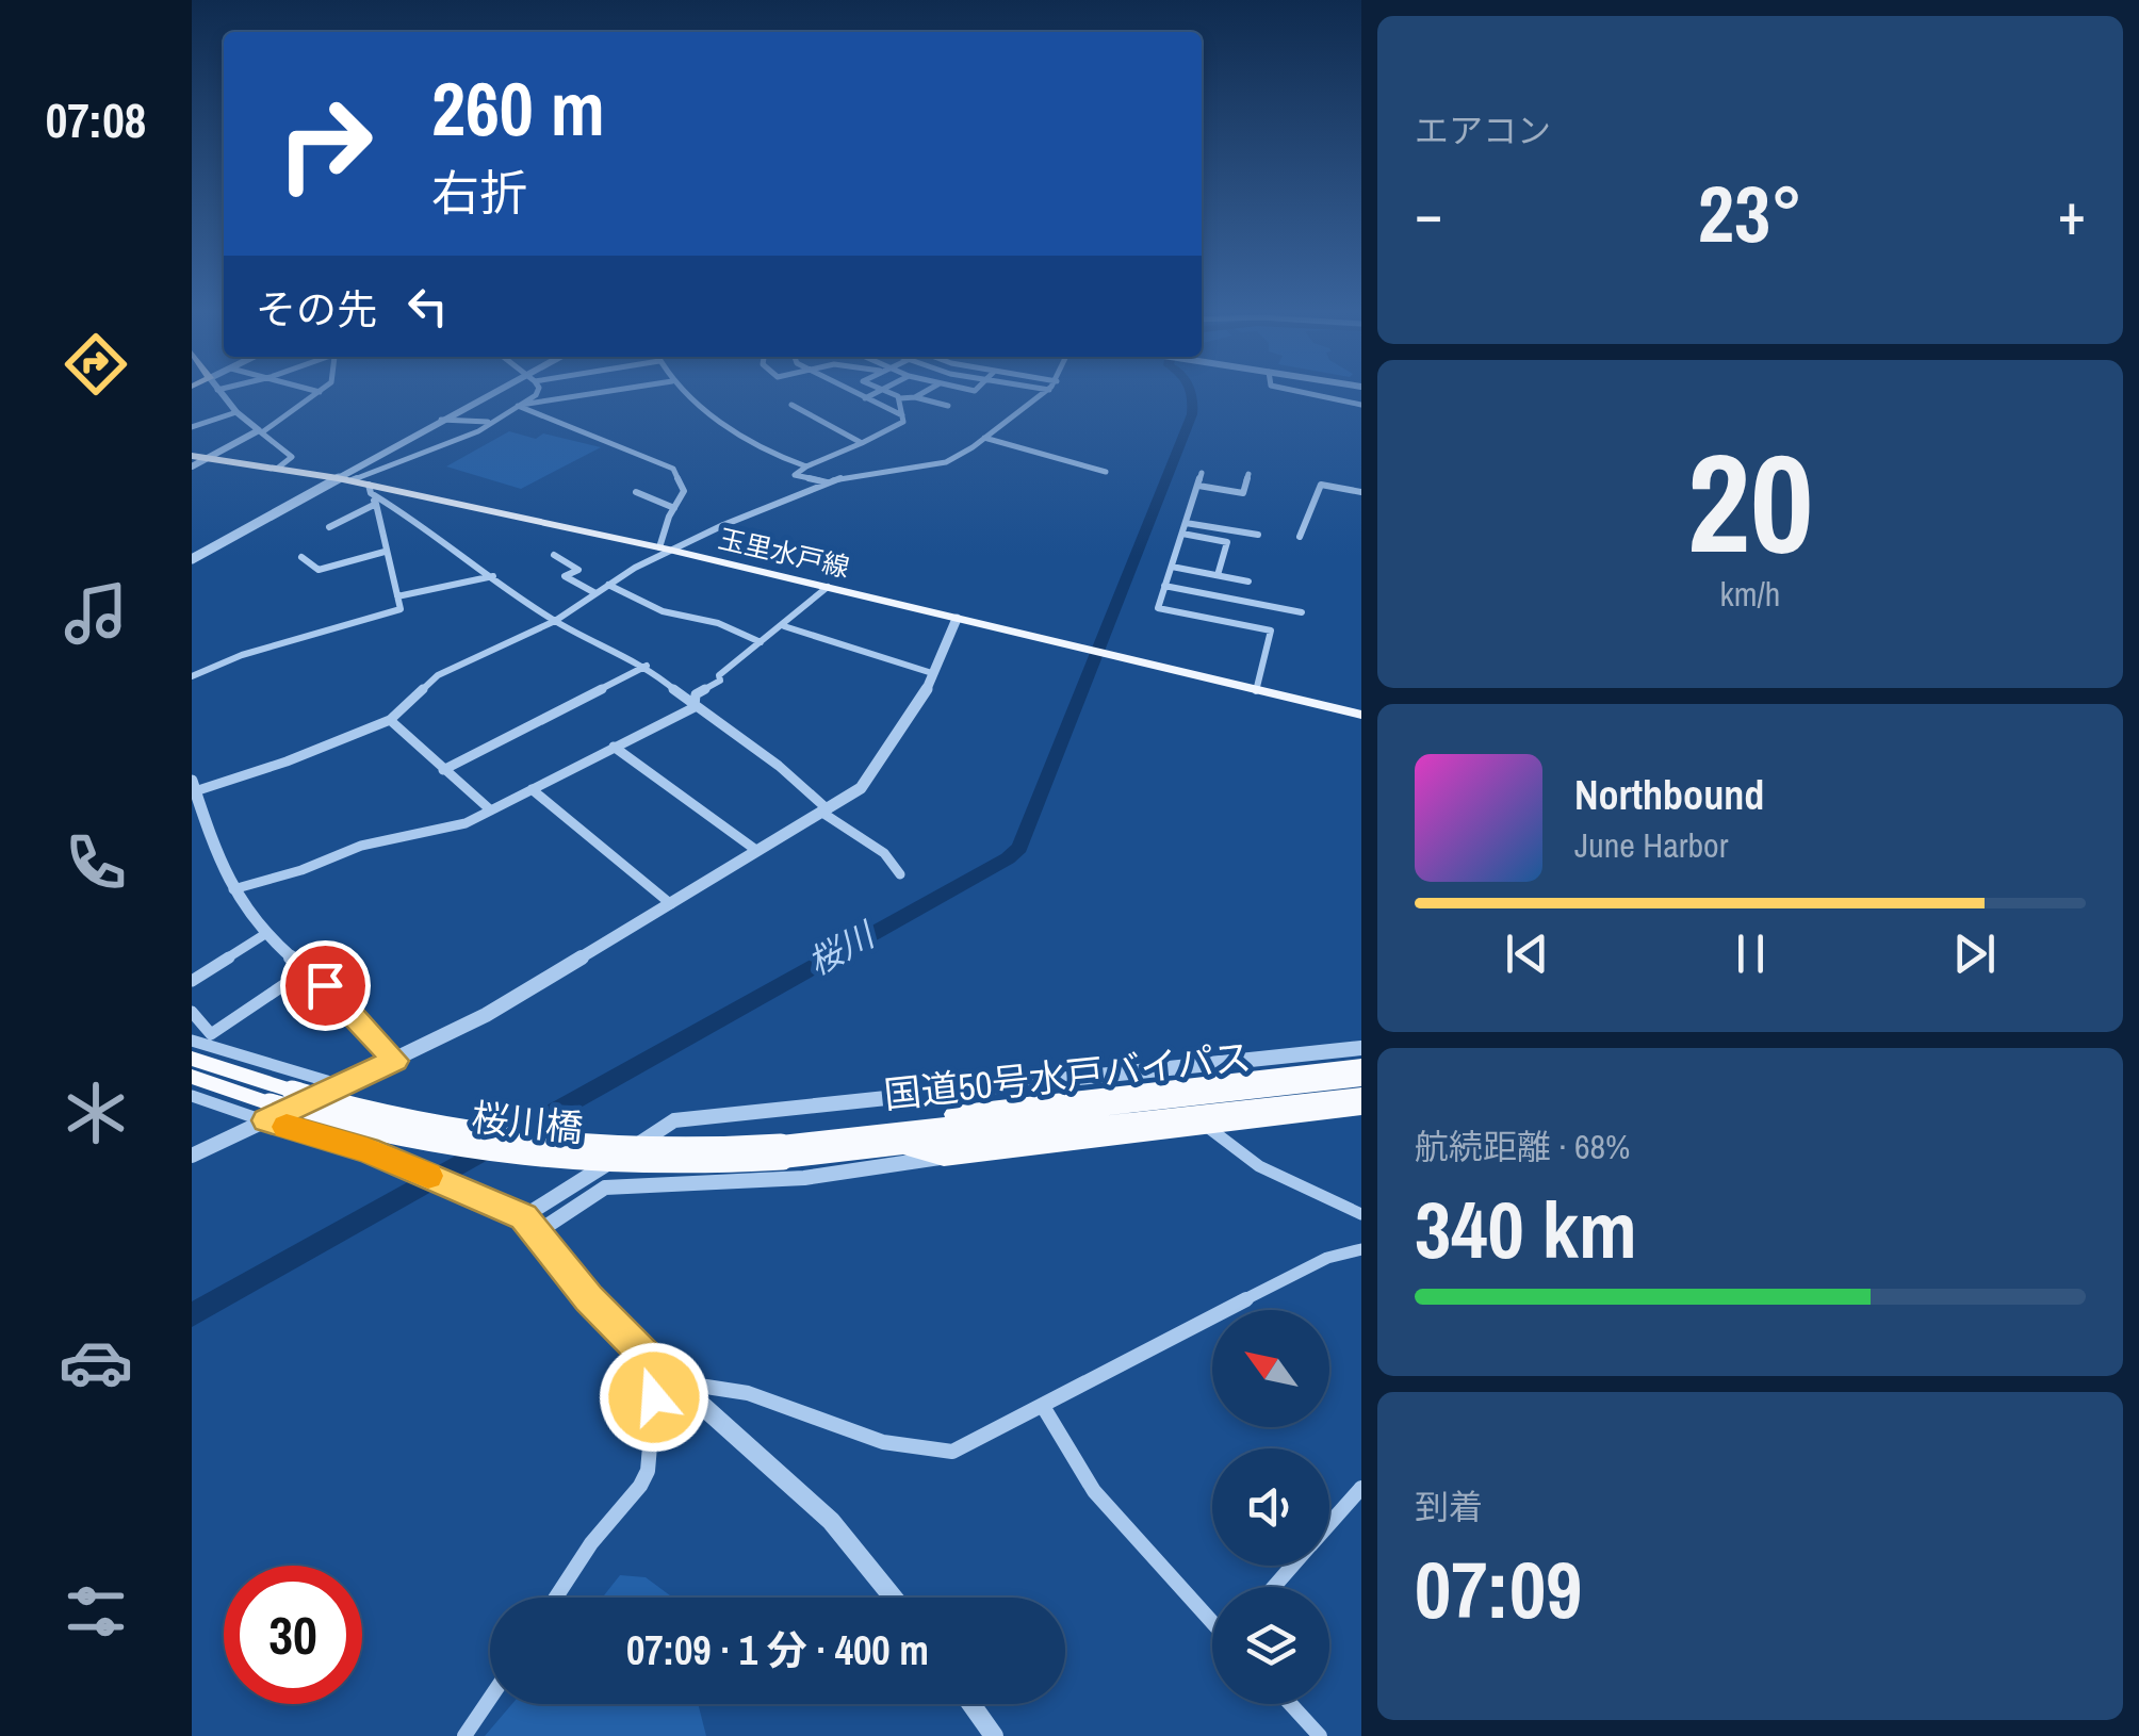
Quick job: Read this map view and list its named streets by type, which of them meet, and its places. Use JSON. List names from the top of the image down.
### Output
{
  "streets": {
    "highway": ["国道50号水戸バイパス", "桜川橋"],
    "main road": ["玉里水戸線"]
  },
  "crossings": [
    ["国道50号水戸バイパス", "桜川橋"]
  ],
  "water": ["桜川"],
  "north": "top left",
  "page": {
    "tabs": "07:08",
    "tile": [
      "エアコン",
      ["20", "km/h"],
      ["航続距離 · 68%", "340 km"],
      ["到着", "07:09"]
    ],
    "turn": ["260 m", "右折"],
    "heat": ["−", "23°", "+"],
    "then": "その先",
    "song": ["Northbound", "June Harbor"],
    "limit": "30",
    "trip": "07:09 · 1 分 · 400 m"
  }
}
